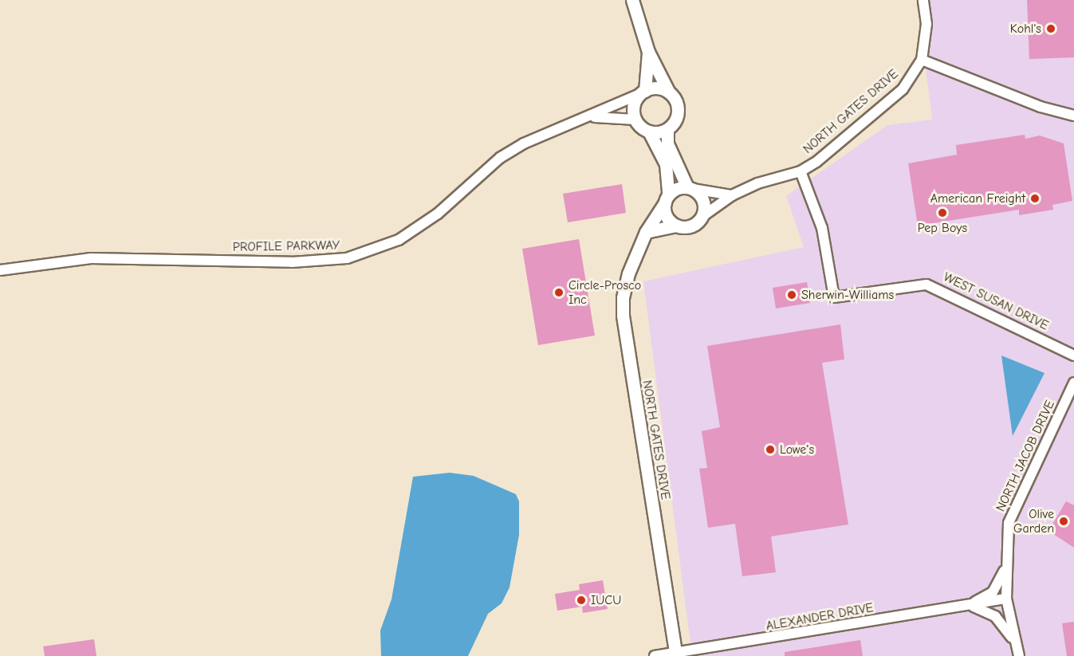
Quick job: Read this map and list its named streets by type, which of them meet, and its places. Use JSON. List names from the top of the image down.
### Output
{
  "streets": {
    "street": [
      "NORTH GATES DRIVE",
      "PROFILE PARKWAY",
      "WEST SUSAN DRIVE",
      "NORTH JACOB DRIVE",
      "ALEXANDER DRIVE"
    ]
  },
  "crossings": [
    ["NORTH GATES DRIVE", "WEST SUSAN DRIVE"],
    ["NORTH GATES DRIVE", "ALEXANDER DRIVE"],
    ["NORTH JACOB DRIVE", "ALEXANDER DRIVE"]
  ],
  "places": [
    "Kohl's",
    "American Freight",
    "Pep Boys",
    "Circle-Prosco Inc",
    "Sherwin-Williams",
    "Lowe's",
    "Olive Garden",
    "IUCU"
  ]
}
